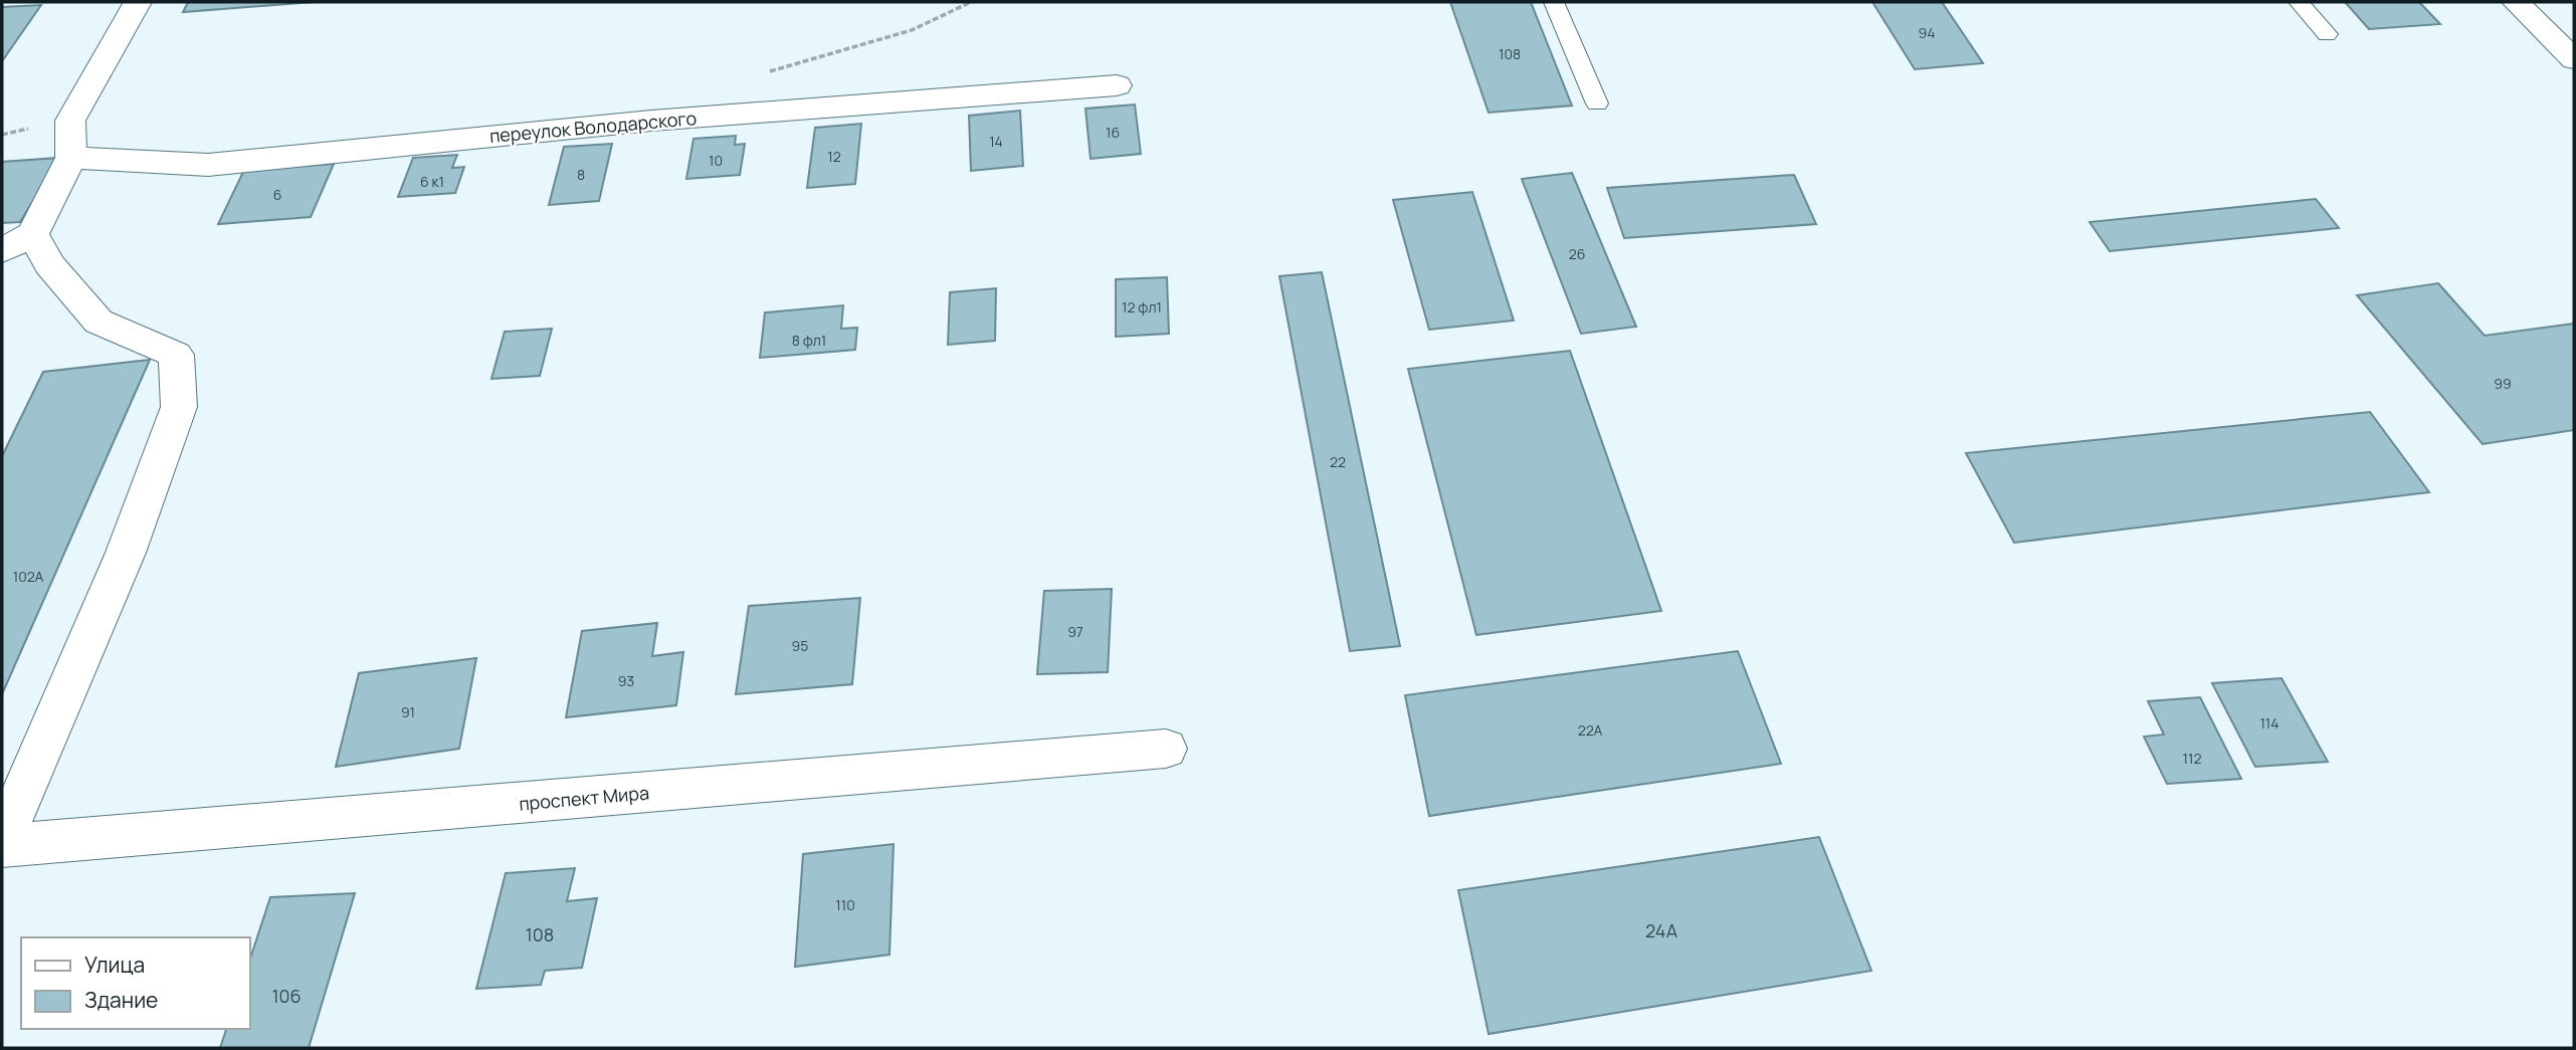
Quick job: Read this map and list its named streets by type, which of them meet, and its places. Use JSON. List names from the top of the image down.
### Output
{
  "streets": {
    "street": ["переулок Володарского", "проспект Мира"]
  },
  "house_numbers": [
    "94",
    "108",
    "16",
    "14",
    "12",
    "10",
    "8",
    "6 к1",
    "6",
    "26",
    "12 фл1",
    "8 фл1",
    "99",
    "22",
    "102А",
    "97",
    "95",
    "93",
    "91",
    "114",
    "22А",
    "112",
    "110",
    "24А",
    "108",
    "106"
  ],
  "legend": ["Улица", "Здание"]
}
